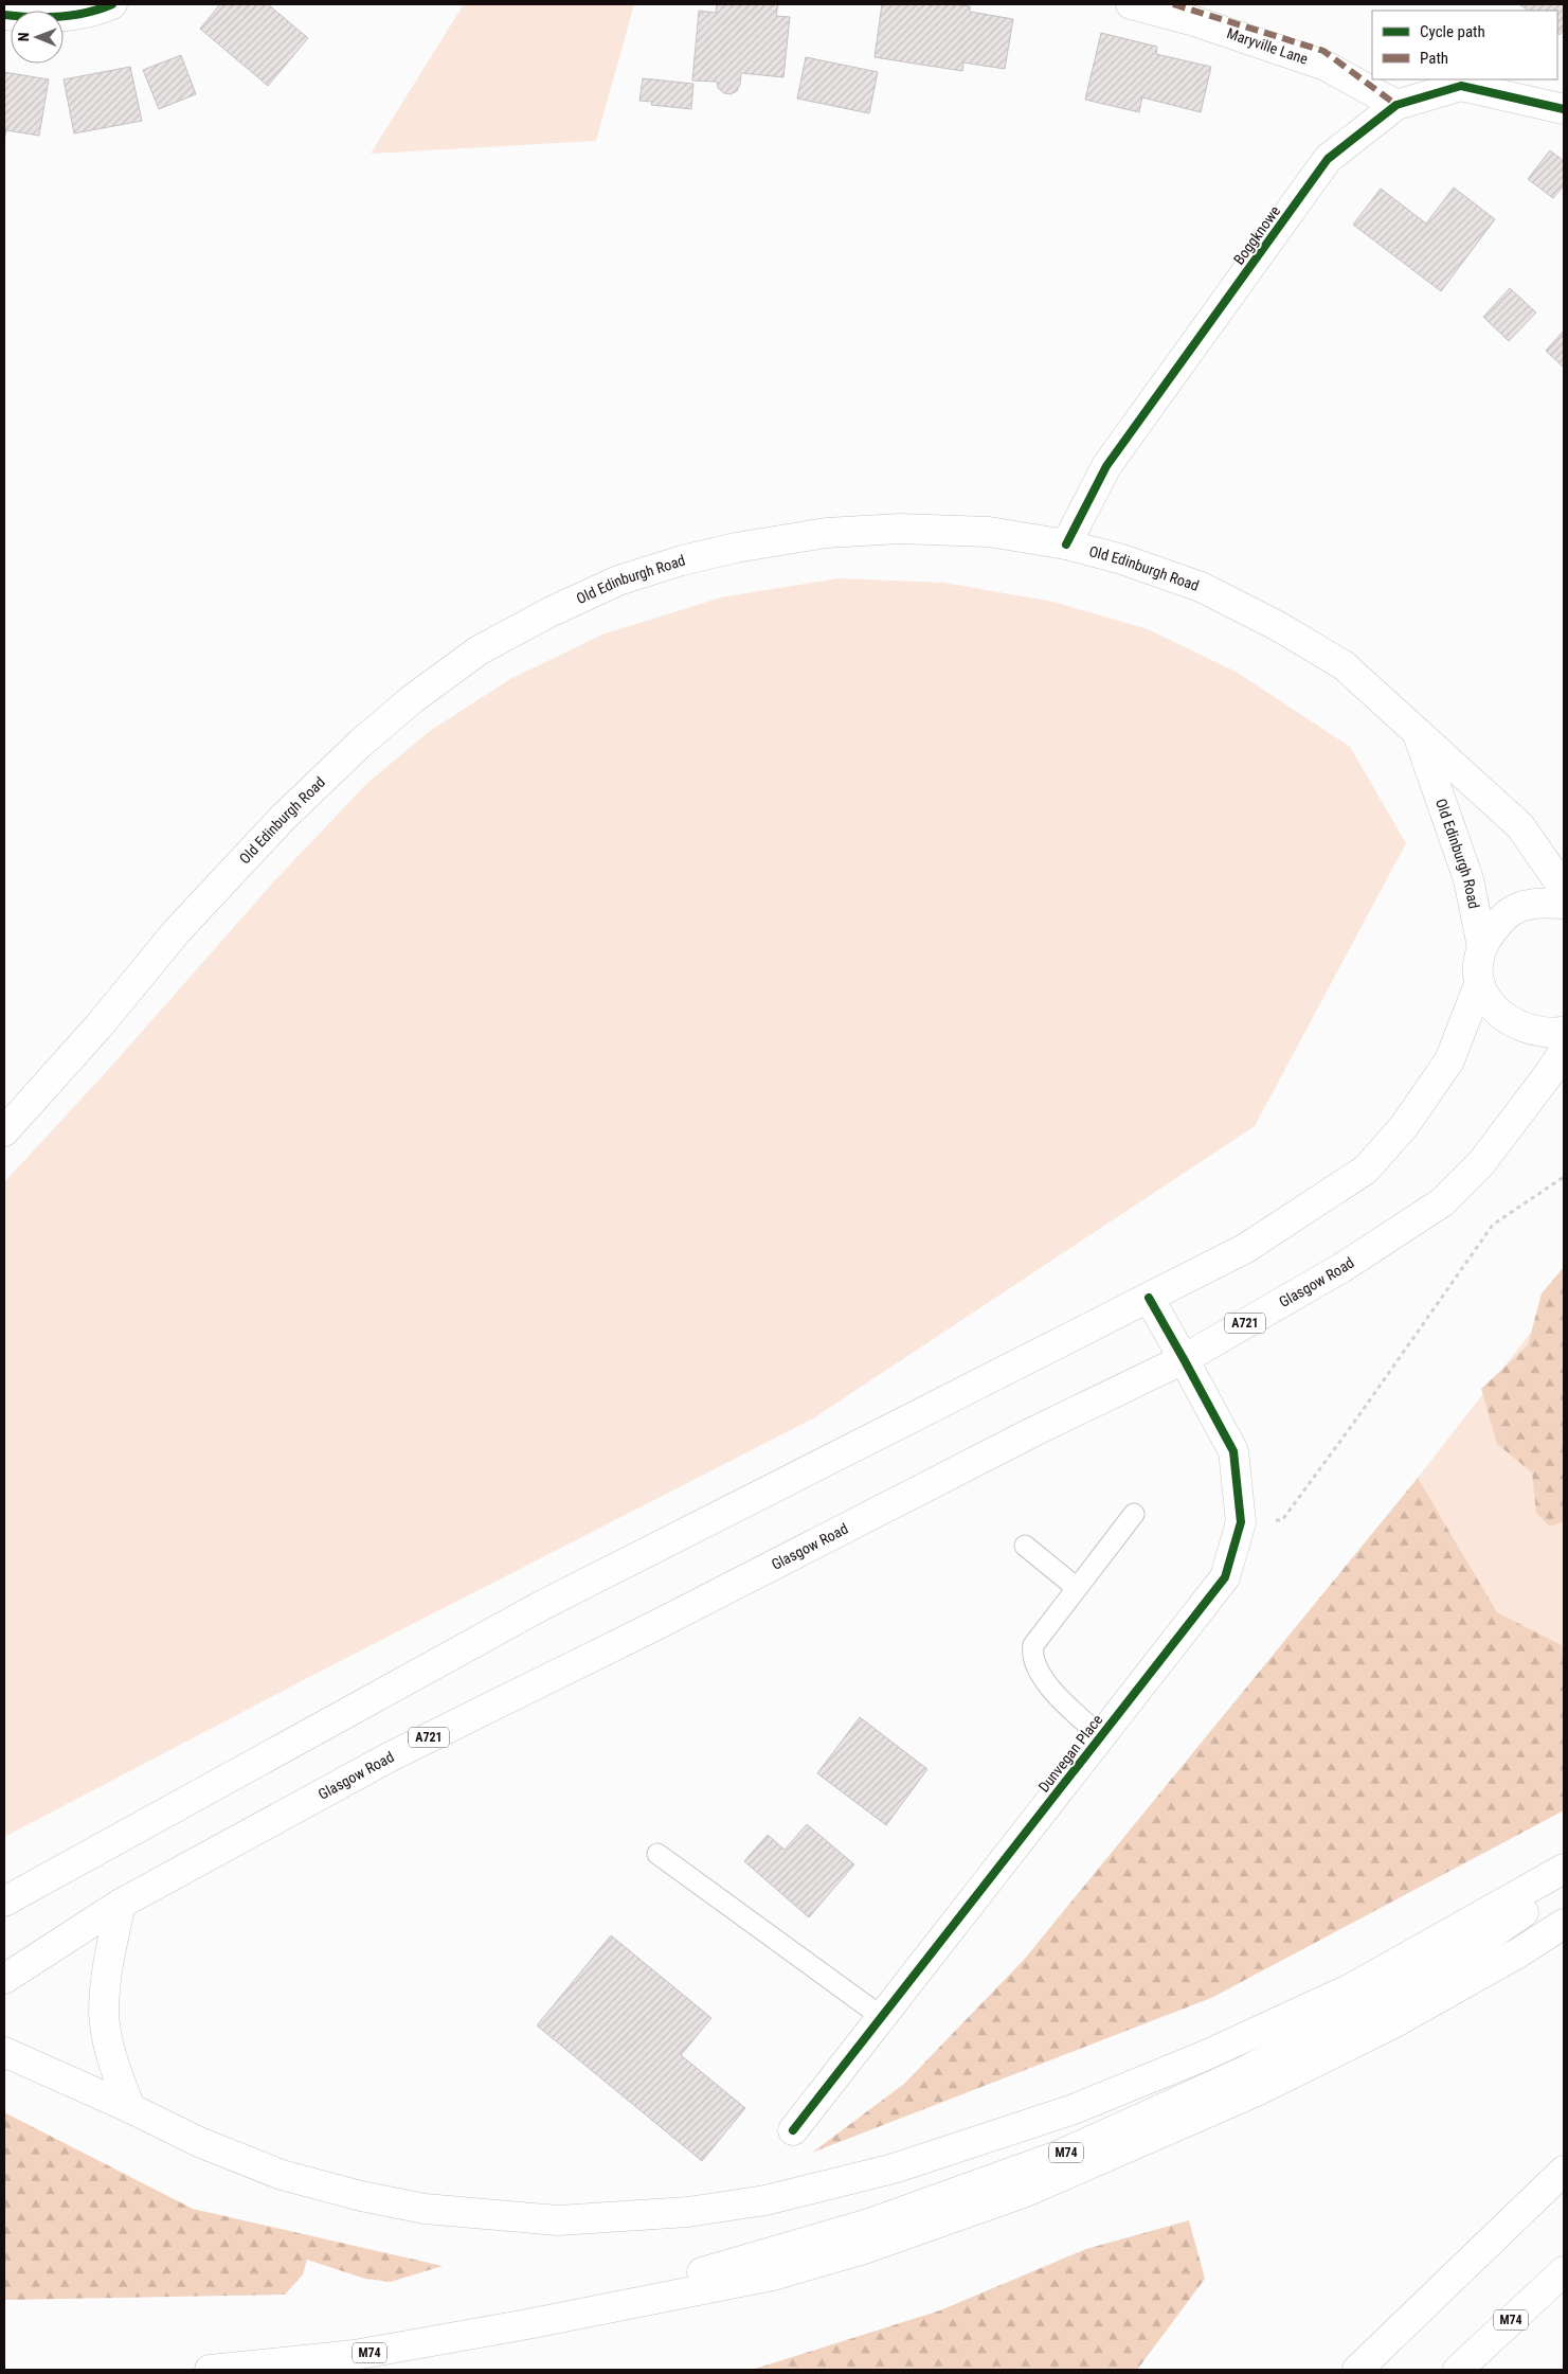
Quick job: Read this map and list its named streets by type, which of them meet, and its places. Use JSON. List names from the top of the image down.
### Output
{
  "streets": {
    "main road": [
      "Maryville Lane",
      "Boggknowe",
      "Old Edinburgh Road",
      "Glasgow Road",
      "A721",
      "Dunvegan Place",
      "M74"
    ]
  },
  "crossings": [
    ["Maryville Lane", "Boggknowe"],
    ["Boggknowe", "Old Edinburgh Road"],
    ["Glasgow Road", "Dunvegan Place"]
  ],
  "legend": ["Cycle path", "Path"],
  "north": "left"
}
